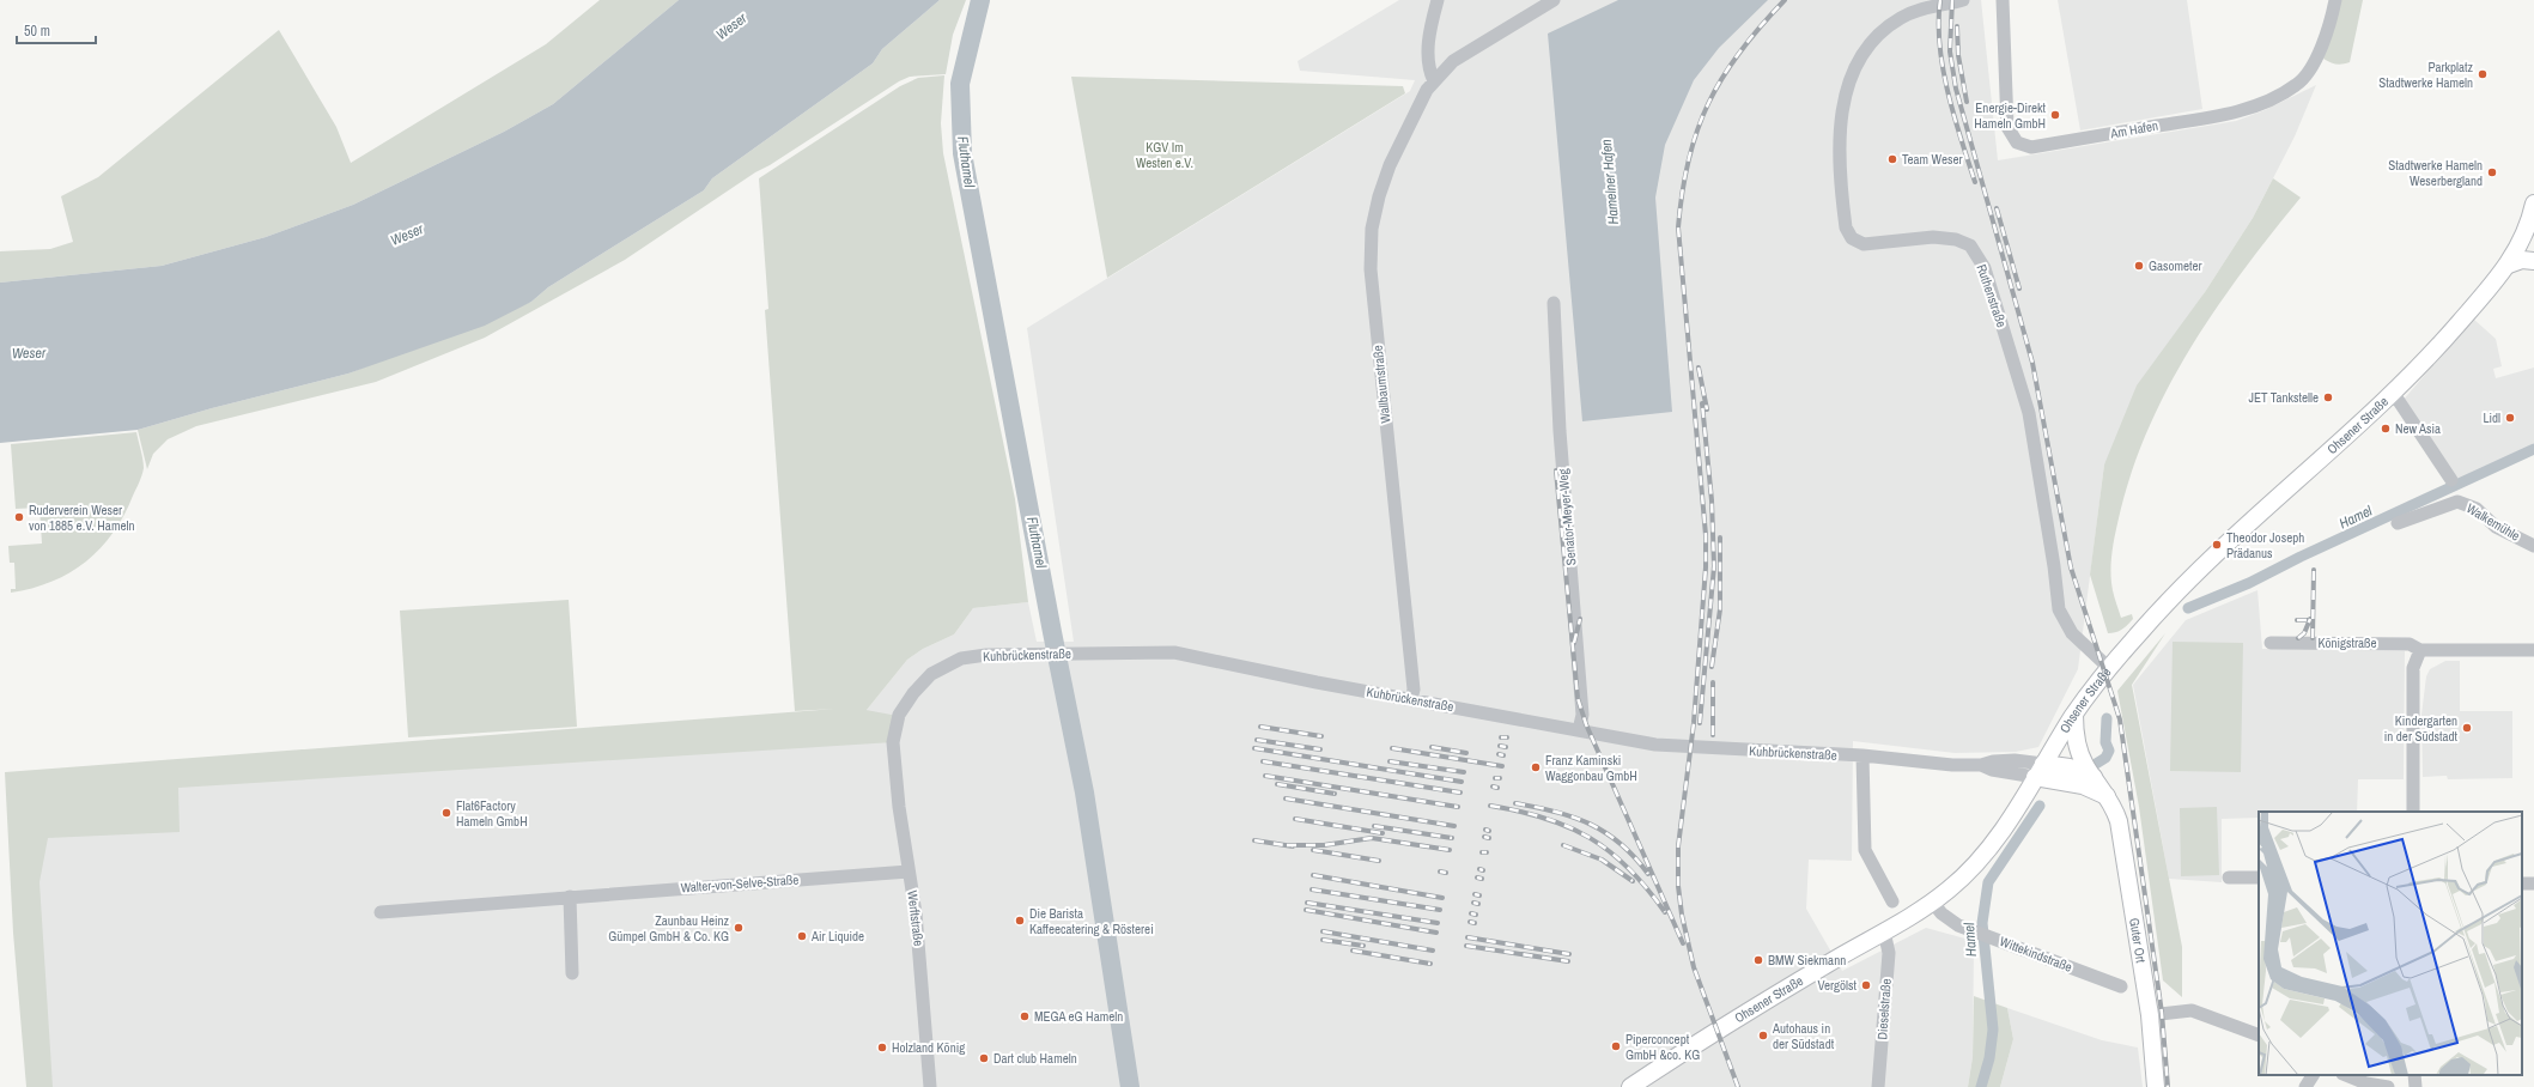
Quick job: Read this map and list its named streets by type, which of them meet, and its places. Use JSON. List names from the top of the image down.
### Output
{
  "streets": {
    "main road": ["Ohsener Straße", "Guter Ort"],
    "street": [
      "Am Hafen",
      "Ruthenstraße",
      "Wallbaumstraße",
      "Senator-Meyer-Weg",
      "Walkemühle",
      "Königstraße",
      "Kuhbrückenstraße",
      "Walter-von-Selve-Straße",
      "Werftstraße",
      "Wittekindstraße",
      "Dieselstraße"
    ]
  },
  "crossings": [
    ["Ruthenstraße", "Ohsener Straße"],
    ["Wallbaumstraße", "Kuhbrückenstraße"],
    ["Ohsener Straße", "Kuhbrückenstraße"],
    ["Ohsener Straße", "Guter Ort"],
    ["Ohsener Straße", "Wittekindstraße"],
    ["Ohsener Straße", "Dieselstraße"],
    ["Senator-Meyer-Weg", "Kuhbrückenstraße"],
    ["Kuhbrückenstraße", "Werftstraße"],
    ["Walter-von-Selve-Straße", "Werftstraße"]
  ],
  "water": [
    "Weser",
    "Fluthamel",
    "Hamelner Hafen",
    "Hamel"
  ],
  "parks": ["KGV Im Westen e.V."],
  "places": [
    "Parkplatz Stadtwerke Hameln",
    "Energie-Direkt Hameln GmbH",
    "Team Weser",
    "Stadtwerke Hameln Weserbergland",
    "Gasometer",
    "JET Tankstelle",
    "Lidl",
    "New Asia",
    "Ruderverein Weser von 1885 e.V. Hameln",
    "Theodor Joseph Prädanus",
    "Kindergarten in der Südstadt",
    "Franz Kaminski Waggonbau GmbH",
    "Flat6Factory Hameln GmbH",
    "Die Barista Kaffeecatering & Rösterei",
    "Zaunbau Heinz Gümpel GmbH & Co. KG",
    "Air Liquide",
    "BMW Siekmann",
    "Vergölst",
    "MEGA eG Hameln",
    "Autohaus in der Südstadt",
    "Piperconcept GmbH &co. KG",
    "Holzland König",
    "Dart club Hameln"
  ],
  "scale_bar": "50 m"
}
